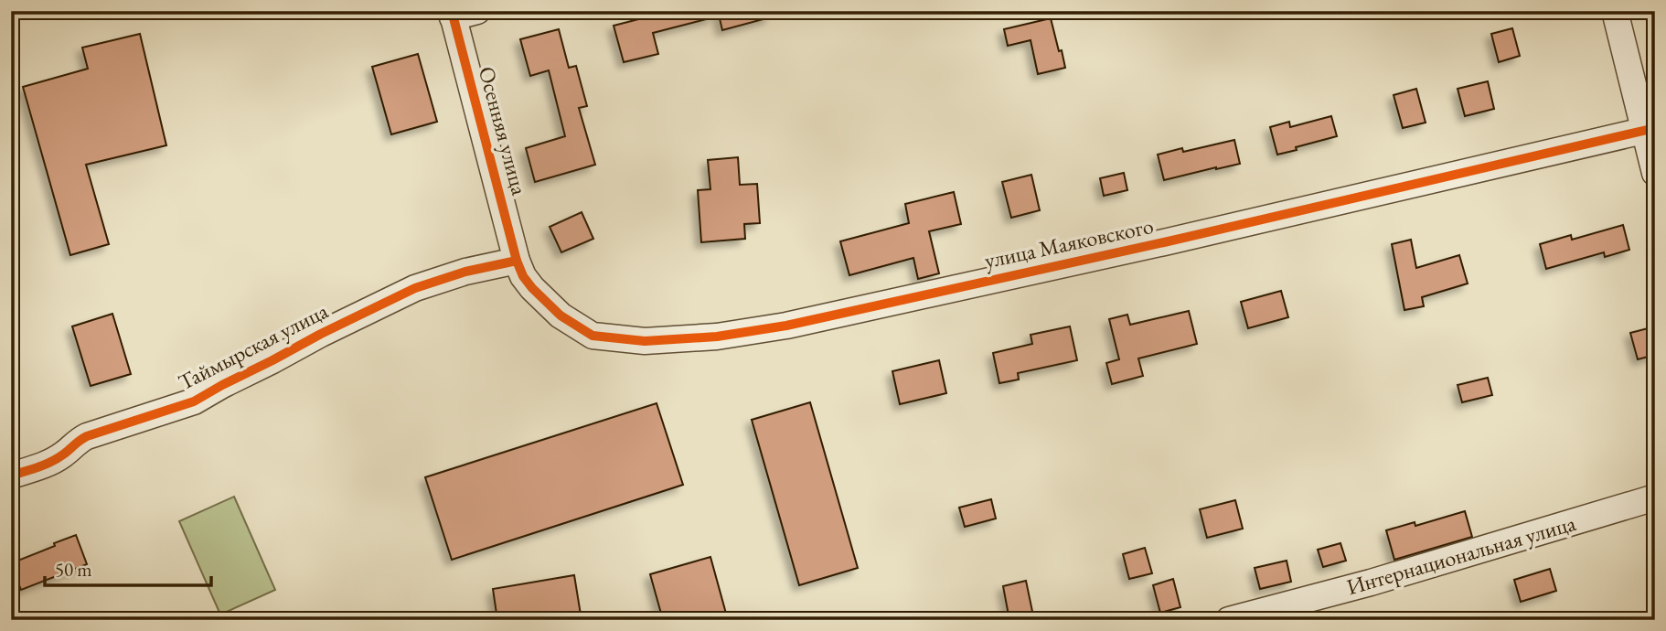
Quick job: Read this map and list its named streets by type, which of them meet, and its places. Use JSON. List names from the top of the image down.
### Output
{
  "streets": {
    "street": [
      "Осенняя улица",
      "улица Маяковского",
      "Таймырская улица",
      "Интернациональная улица"
    ]
  },
  "crossings": [
    ["Осенняя улица", "улица Маяковского"],
    ["Осенняя улица", "Таймырская улица"],
    ["улица Маяковского", "Таймырская улица"]
  ],
  "scale_bar": "50 m"
}
